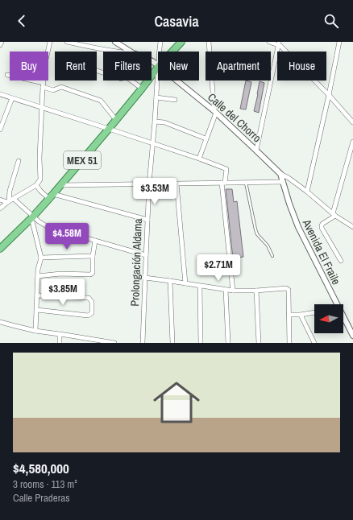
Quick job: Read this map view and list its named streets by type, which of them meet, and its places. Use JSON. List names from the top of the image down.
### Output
{
  "streets": {
    "main road": ["MEX 51"],
    "street": ["Calle del Chorro", "Avenida El Fraile", "Prolongación Aldama"]
  },
  "crossings": [
    ["Calle del Chorro", "Avenida El Fraile"]
  ],
  "north": "left",
  "page": {
    "header": "Casavia",
    "chip": [
      "Buy",
      "Rent",
      "Filters",
      "New",
      "Apartment",
      "House"
    ],
    "price": [
      "$3.53M",
      "$4.58M",
      "$2.71M",
      "$3.85M"
    ],
    "list": [
      {
        "name": "$4,580,000",
        "note": "3 rooms · 113 m² · Calle Praderas"
      }
    ]
  }
}
